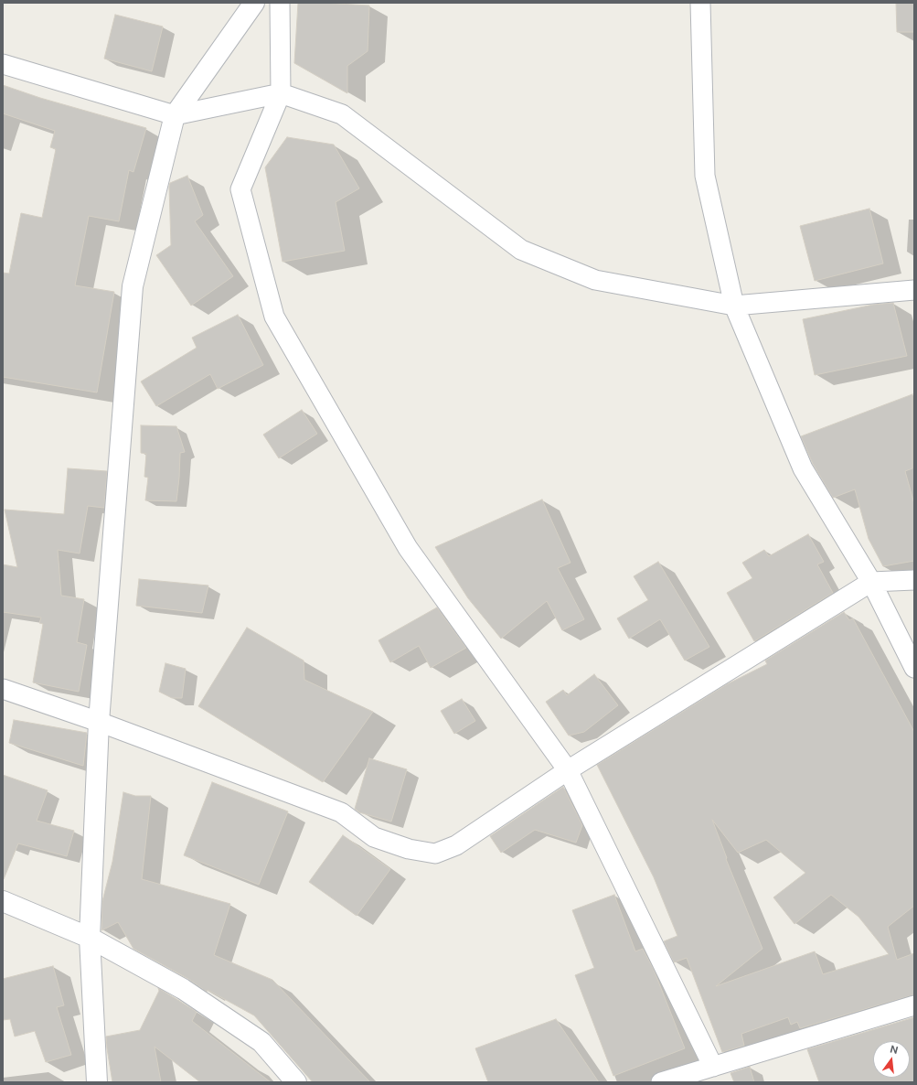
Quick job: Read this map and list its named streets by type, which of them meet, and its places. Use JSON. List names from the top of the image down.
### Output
{
  "north": "top"
}
